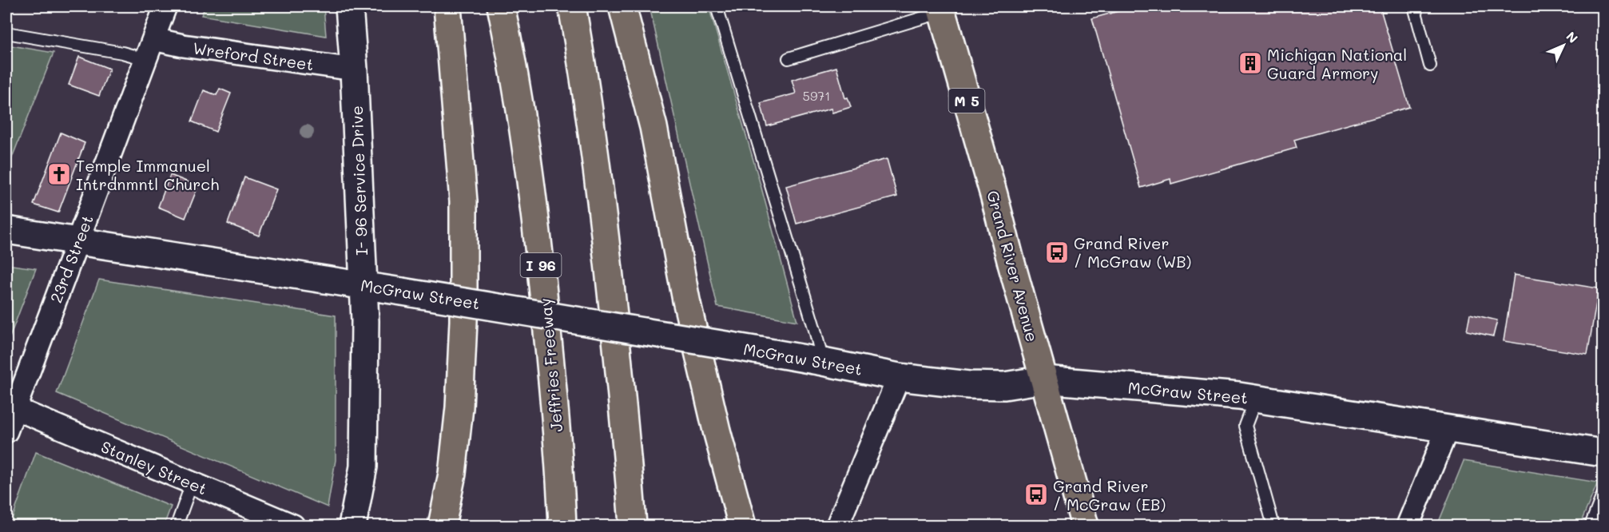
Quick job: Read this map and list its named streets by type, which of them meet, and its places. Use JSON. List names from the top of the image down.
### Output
{
  "streets": {
    "main road": [
      "M 5",
      "I 96",
      "Grand River Avenue",
      "Jeffries Freeway"
    ],
    "street": [
      "Wreford Street",
      "I- 96 Service Drive",
      "23rd Street",
      "McGraw Street",
      "Stanley Street"
    ]
  },
  "crossings": [
    ["Wreford Street", "I- 96 Service Drive"],
    ["Wreford Street", "23rd Street"],
    ["I- 96 Service Drive", "McGraw Street"],
    ["23rd Street", "McGraw Street"],
    ["23rd Street", "Stanley Street"],
    ["Grand River Avenue", "McGraw Street"]
  ],
  "places": {
    "building": ["Michigan National Guard Armory"],
    "church": ["Temple Immanuel Intrdnmntl Church"],
    "bus stop": ["Grand River / McGraw (WB)", "Grand River / McGraw (EB)"]
  },
  "house_numbers": ["5971"],
  "north": "top right"
}
